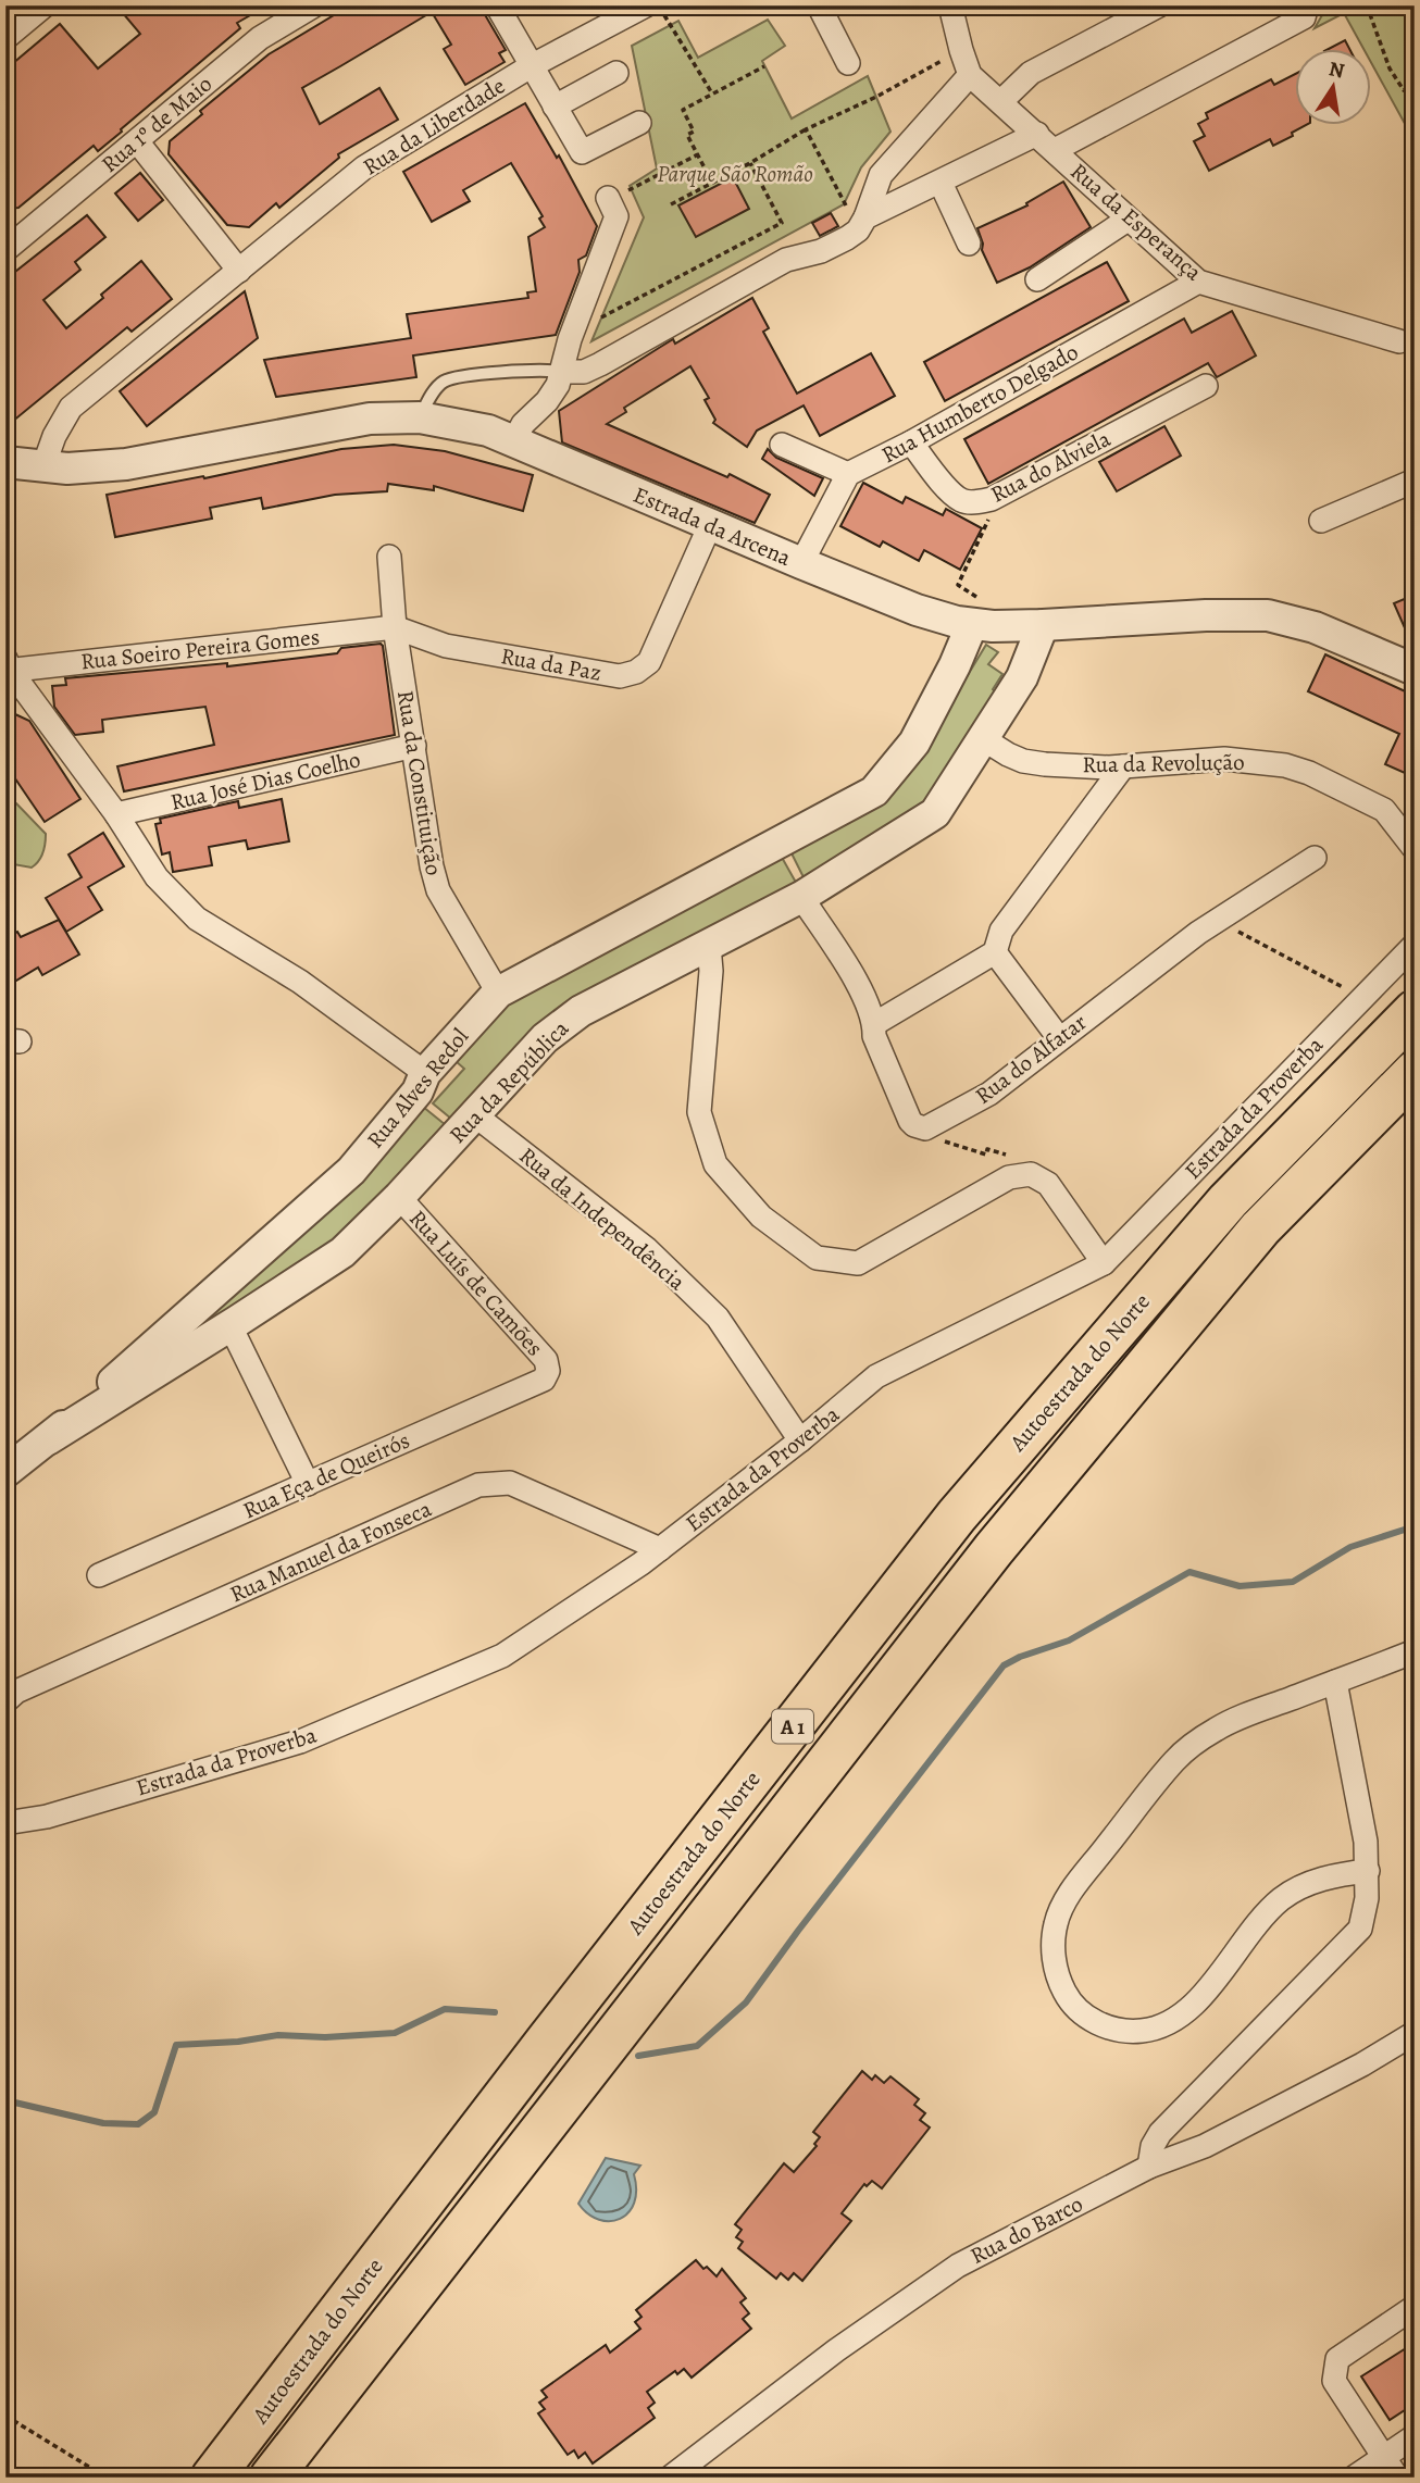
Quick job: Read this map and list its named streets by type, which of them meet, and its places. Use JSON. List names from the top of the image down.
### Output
{
  "streets": {
    "highway": ["Autoestrada do Norte", "A 1"],
    "street": [
      "Rua 1º de Maio",
      "Rua da Liberdade",
      "Rua da Esperança",
      "Rua Humberto Delgado",
      "Rua do Alviela",
      "Estrada da Arcena",
      "Rua Soeiro Pereira Gomes",
      "Rua da Paz",
      "Rua da Revolução",
      "Rua José Dias Coelho",
      "Rua da Constituição",
      "Rua do Alfatar",
      "Rua da República",
      "Rua Alves Redol",
      "Estrada da Proverba",
      "Rua da Independência",
      "Rua Luís de Camões",
      "Rua Eça de Queirós",
      "Rua Manuel da Fonseca",
      "Rua do Barco"
    ]
  },
  "crossings": [
    ["Rua da Liberdade", "Estrada da Arcena"],
    ["Rua da Esperança", "Rua Humberto Delgado"],
    ["Rua Humberto Delgado", "Rua do Alviela"],
    ["Estrada da Arcena", "Rua da Paz"],
    ["Estrada da Arcena", "Rua da República"],
    ["Estrada da Arcena", "Rua Alves Redol"],
    ["Rua Soeiro Pereira Gomes", "Rua da Paz"],
    ["Rua Soeiro Pereira Gomes", "Rua da Constituição"],
    ["Rua da Paz", "Rua da Constituição"],
    ["Rua da Revolução", "Rua da República"],
    ["Rua José Dias Coelho", "Rua da Constituição"],
    ["Rua da Constituição", "Rua Alves Redol"],
    ["Rua do Alfatar", "Rua da República"],
    ["Rua da República", "Rua Alves Redol"],
    ["Rua da República", "Rua da Independência"],
    ["Rua da República", "Rua Luís de Camões"],
    ["Estrada da Proverba", "Rua da Independência"],
    ["Estrada da Proverba", "Rua Manuel da Fonseca"],
    ["Rua Luís de Camões", "Rua Eça de Queirós"]
  ],
  "parks": ["Parque São Romão"],
  "north": "top"
}
